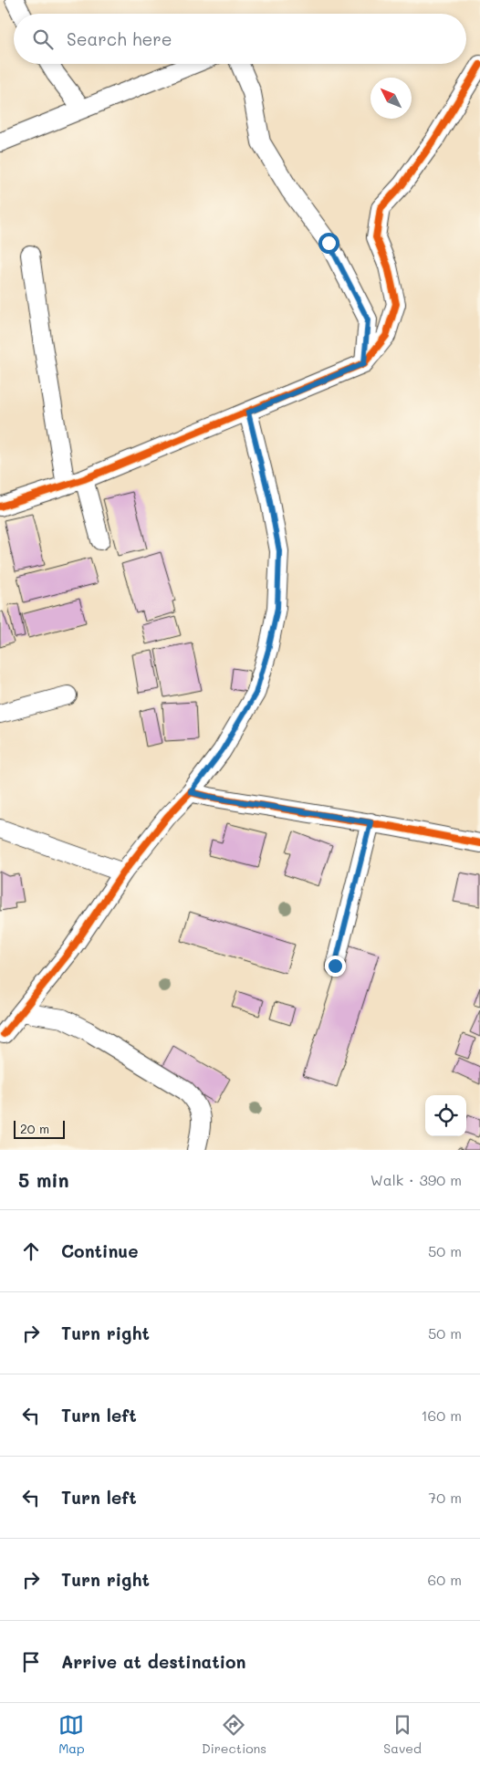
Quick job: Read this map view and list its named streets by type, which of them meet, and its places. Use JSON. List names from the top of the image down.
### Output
{
  "scale_bar": "20 m",
  "north": "top left",
  "page": {
    "search": "Search here",
    "scale": "20 m",
    "heading": ["5 min", "Walk · 390 m"],
    "list": [
      ["Continue", "50 m"],
      ["Turn right", "50 m"],
      ["Turn left", "160 m"],
      ["Turn left", "70 m"],
      ["Turn right", "60 m"],
      "Arrive at destination"
    ],
    "nav": ["Map", "Directions", "Saved"]
  }
}
